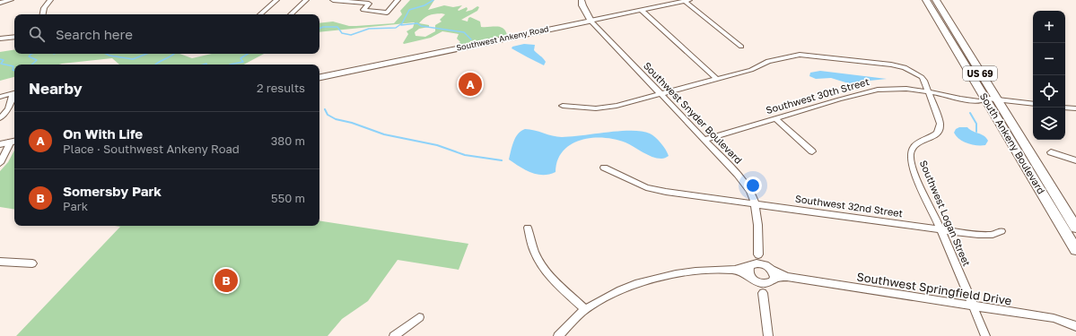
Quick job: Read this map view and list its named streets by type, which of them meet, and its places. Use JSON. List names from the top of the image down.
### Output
{
  "streets": {
    "main road": ["US 69", "South Ankeny Boulevard"],
    "street": [
      "Southwest Ankeny Road",
      "Southwest 30th Street",
      "Southwest Snyder Boulevard",
      "Southwest 32nd Street",
      "Southwest Logan Street",
      "Southwest Springfield Drive"
    ]
  },
  "crossings": [
    ["Southwest Ankeny Road", "Southwest Snyder Boulevard"],
    ["Southwest 30th Street", "Southwest Snyder Boulevard"],
    ["Southwest 30th Street", "South Ankeny Boulevard"],
    ["Southwest 30th Street", "Southwest Logan Street"],
    ["Southwest Snyder Boulevard", "Southwest 32nd Street"],
    ["Southwest Snyder Boulevard", "Southwest Logan Street"],
    ["Southwest 32nd Street", "Southwest Logan Street"],
    ["Southwest Logan Street", "Southwest Springfield Drive"]
  ],
  "page": {
    "map_buttons": ["+", "−"],
    "search": "Search here",
    "heading": ["Nearby", "2 results"],
    "pins": ["A", "B"],
    "list": [
      {
        "mark": "A",
        "name": "On With Life",
        "note": "Place · Southwest Ankeny Road",
        "value": "380 m"
      },
      {
        "mark": "B",
        "name": "Somersby Park",
        "note": "Park",
        "value": "550 m"
      }
    ]
  }
}
